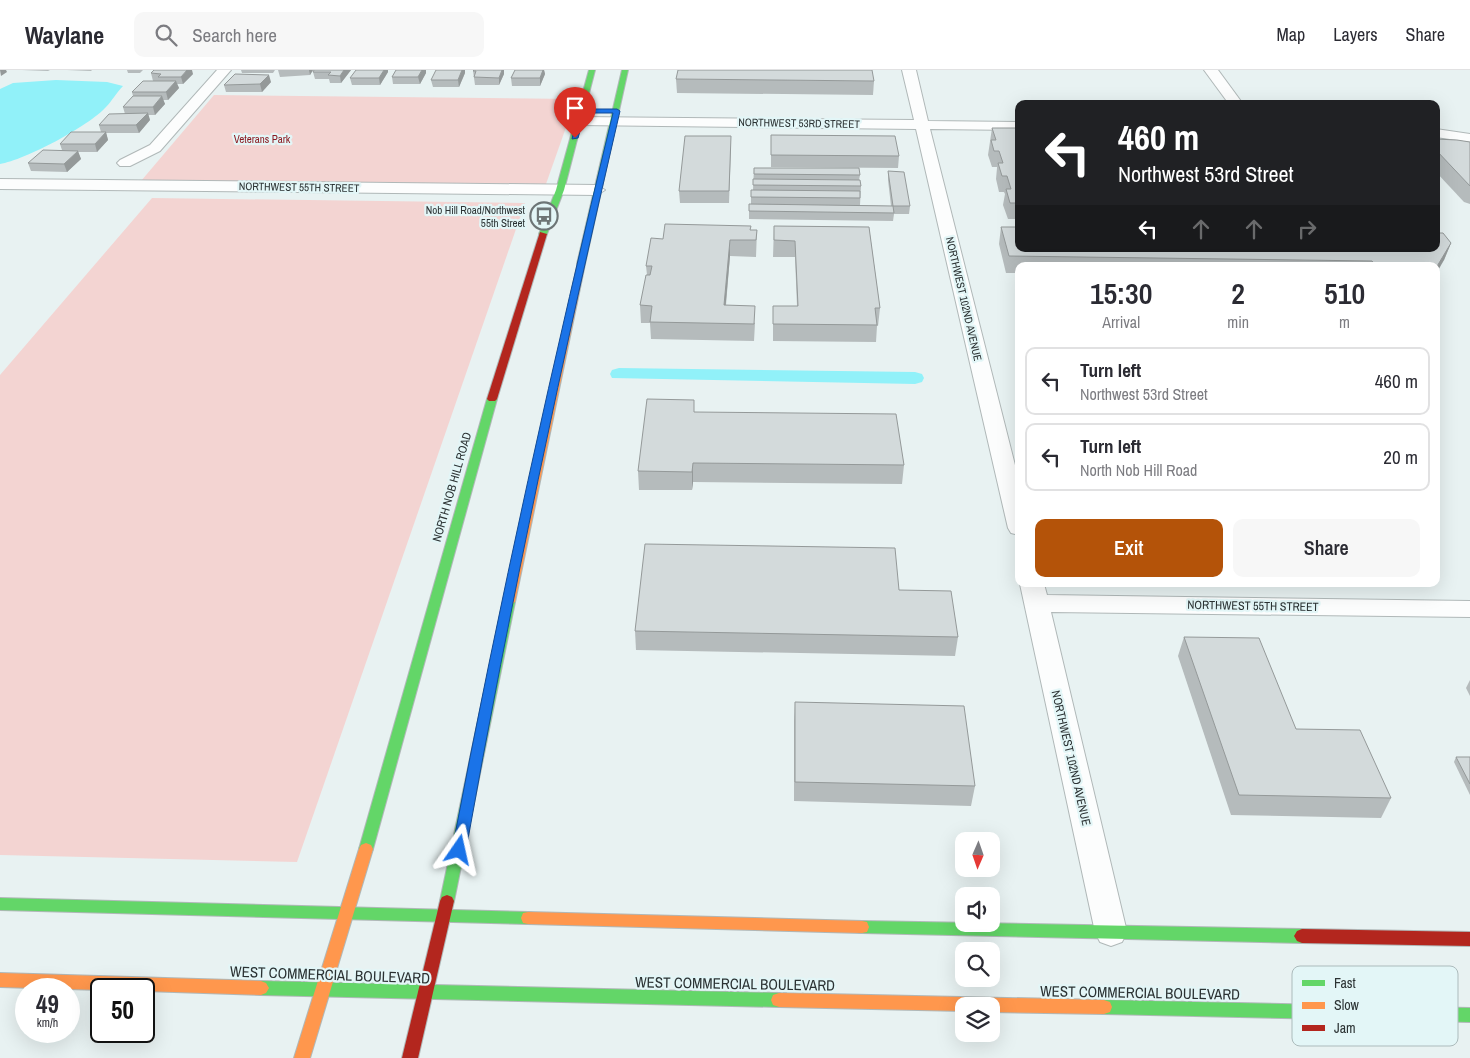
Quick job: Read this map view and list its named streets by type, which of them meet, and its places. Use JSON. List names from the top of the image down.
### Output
{
  "streets": {
    "main road": ["NORTH NOB HILL ROAD", "WEST COMMERCIAL BOULEVARD"],
    "street": ["NORTHWEST 53RD STREET", "NORTHWEST 55TH STREET", "NORTHWEST 102ND AVENUE"]
  },
  "crossings": [
    ["NORTHWEST 53RD STREET", "NORTHWEST 102ND AVENUE"],
    ["NORTHWEST 53RD STREET", "NORTH NOB HILL ROAD"],
    ["NORTHWEST 55TH STREET", "NORTHWEST 102ND AVENUE"],
    ["NORTHWEST 55TH STREET", "NORTH NOB HILL ROAD"],
    ["NORTH NOB HILL ROAD", "WEST COMMERCIAL BOULEVARD"]
  ],
  "parks": ["Veterans Park"],
  "places": {
    "bus stop": ["Nob Hill Road/Northwest 55th Street"]
  },
  "legend": ["Fast", "Slow", "Jam"],
  "north": "bottom",
  "page": {
    "header": "Waylane",
    "search": "Search here",
    "nav": ["Map", "Layers", "Share"],
    "turn": ["460 m", "Northwest 53rd Street"],
    "eta": [
      "15:30",
      "Arrival",
      "2",
      "min",
      "510",
      "m"
    ],
    "list": [
      {
        "name": "Turn left",
        "note": "Northwest 53rd Street",
        "value": "460 m"
      },
      {
        "name": "Turn left",
        "note": "North Nob Hill Road",
        "value": "20 m"
      }
    ],
    "buttons": ["Exit", "Share"],
    "speed": "49 km/h",
    "limit": "50"
  }
}
